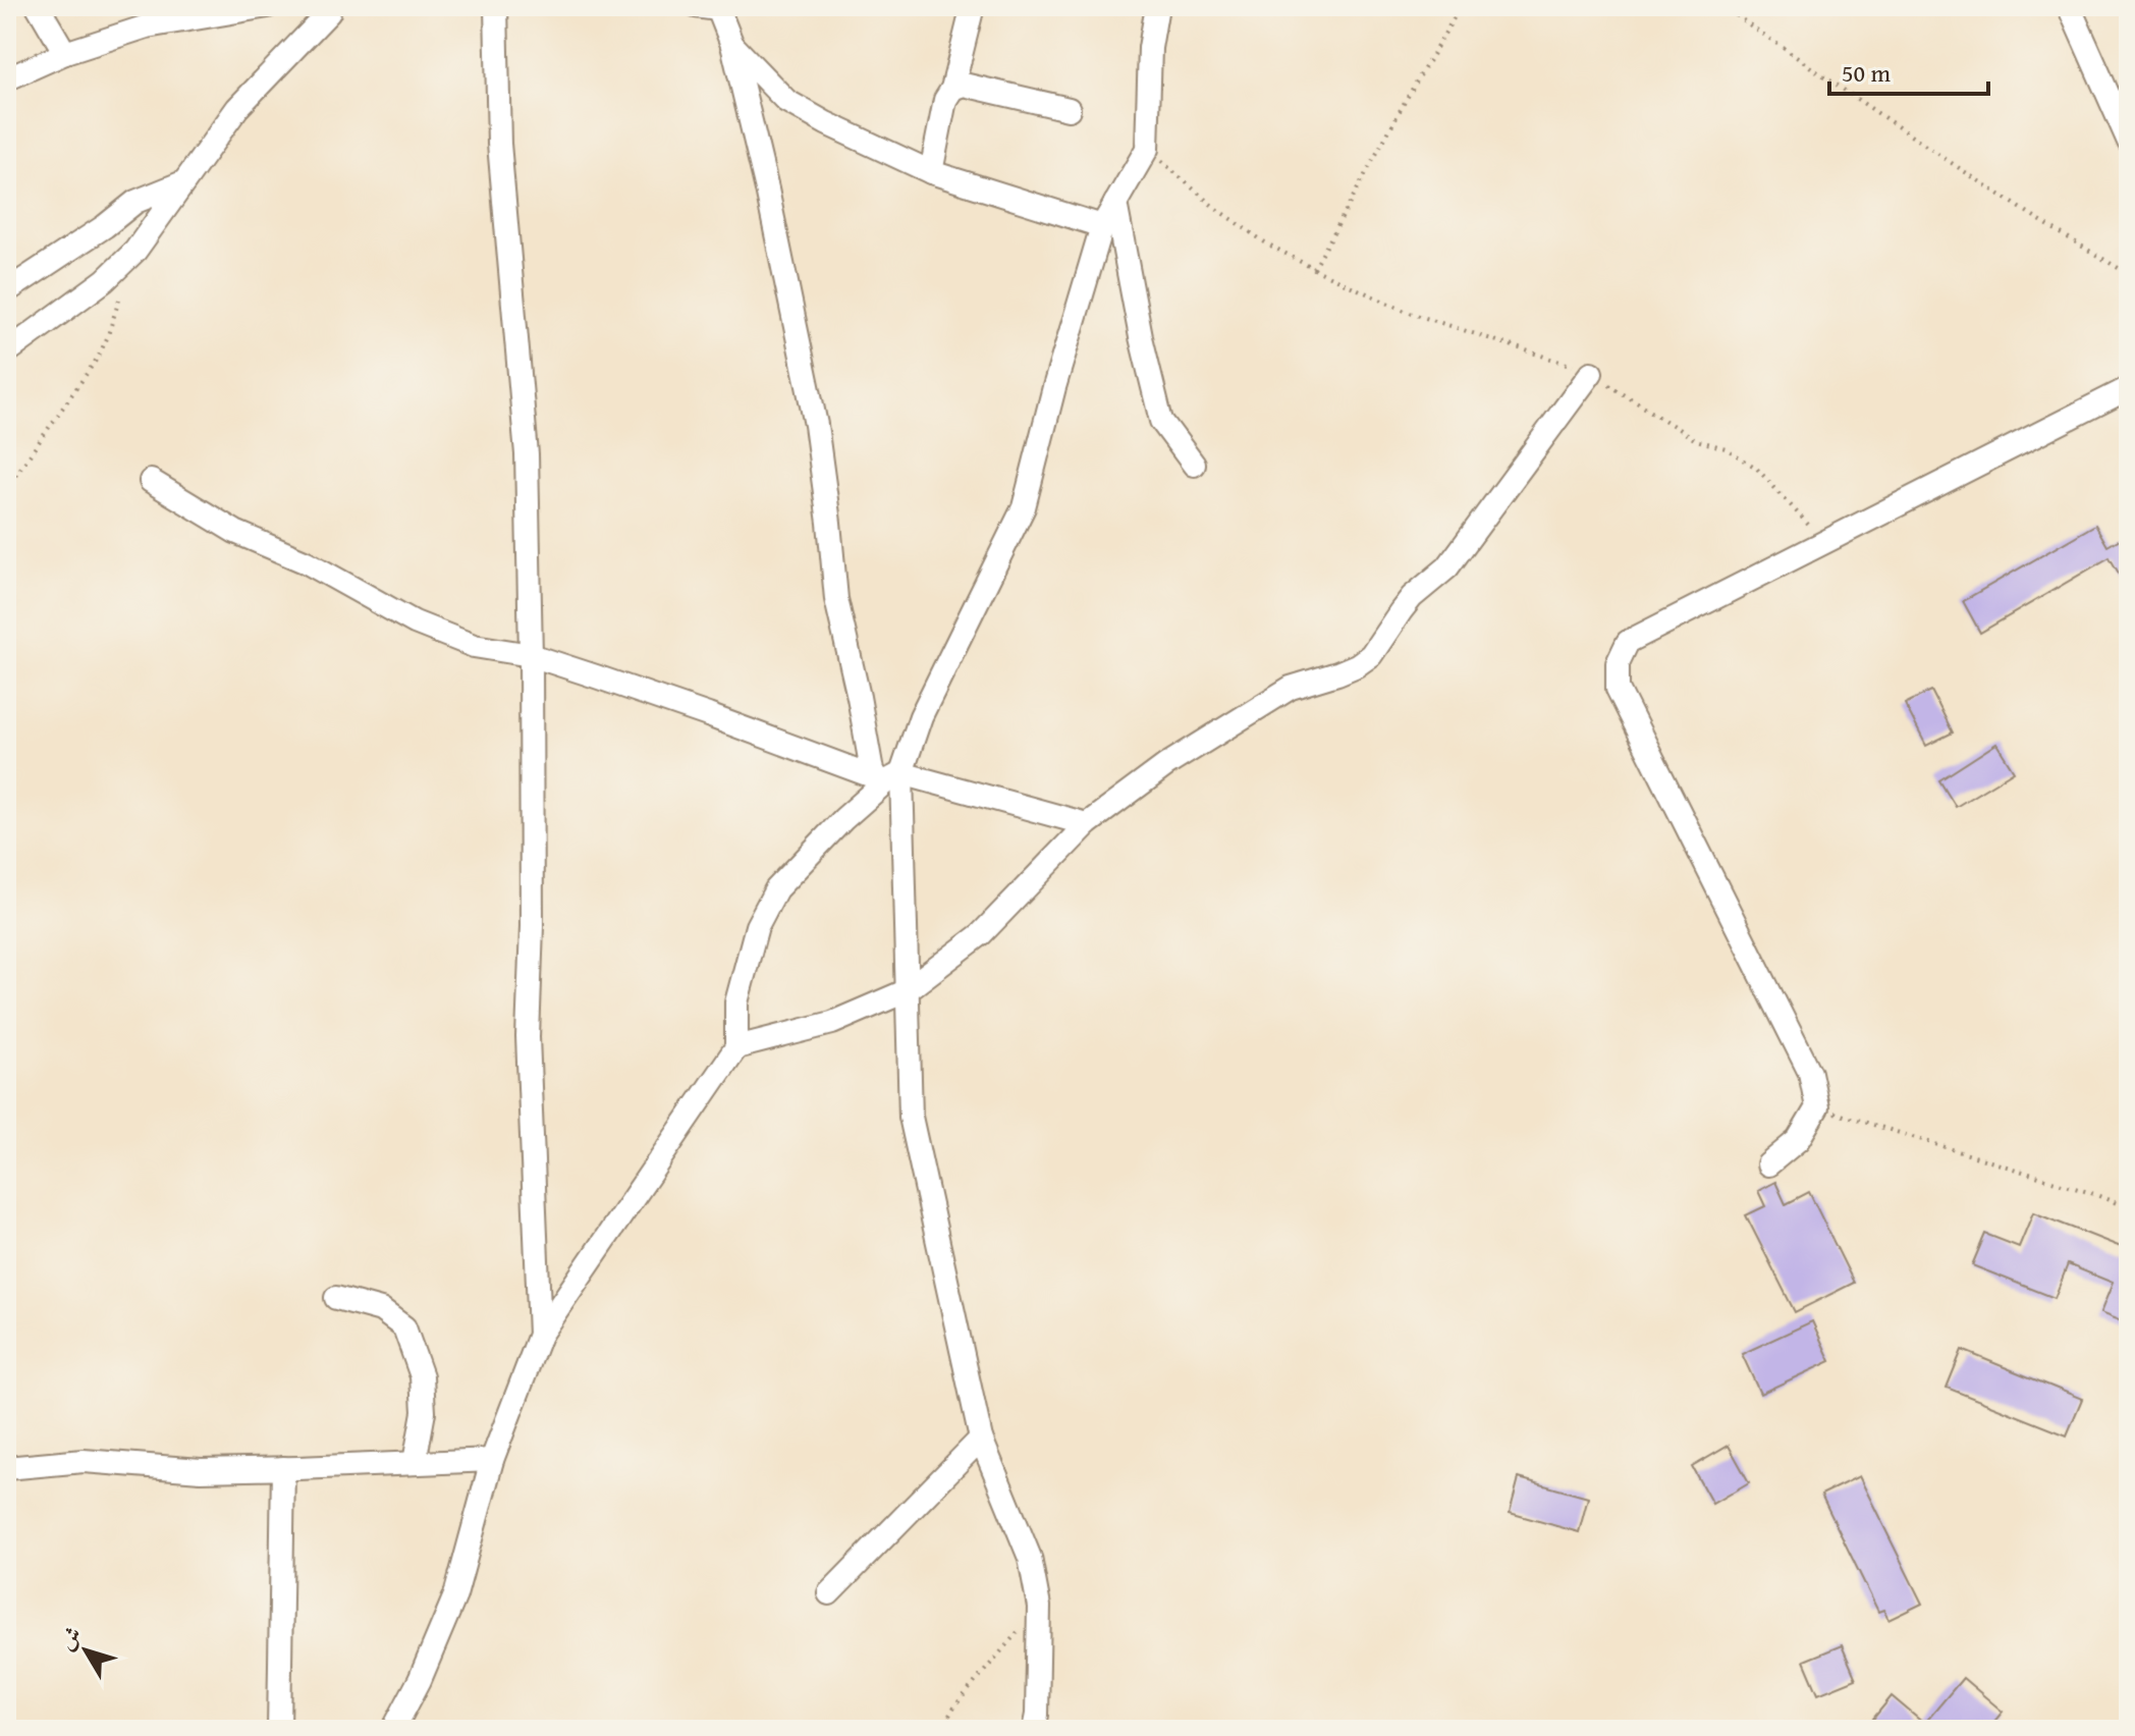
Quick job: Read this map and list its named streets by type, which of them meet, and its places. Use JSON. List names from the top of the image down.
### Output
{
  "scale_bar": "50 m",
  "north": "top left"
}
